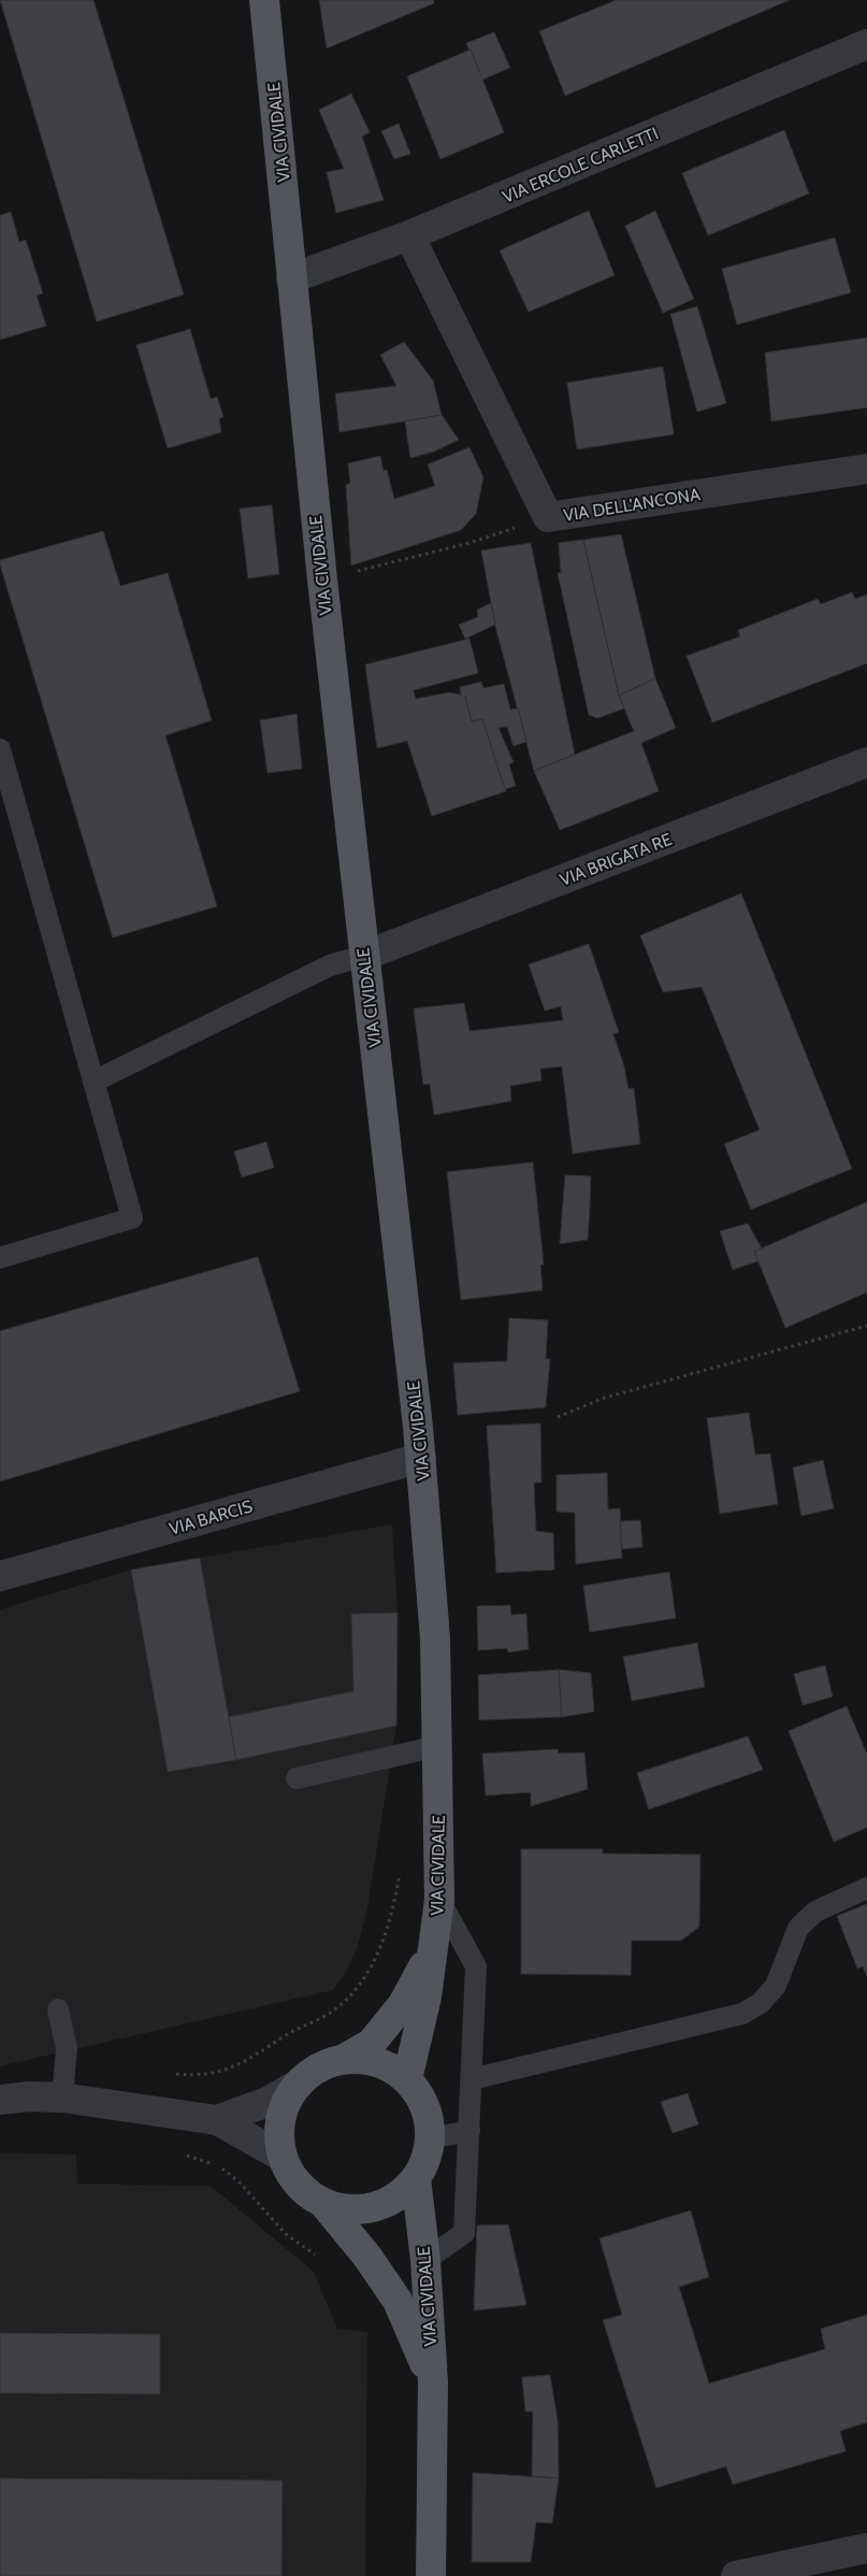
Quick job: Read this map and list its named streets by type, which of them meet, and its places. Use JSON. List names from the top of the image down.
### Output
{
  "streets": {
    "main road": ["VIA CIVIDALE"],
    "street": [
      "VIA ERCOLE CARLETTI",
      "VIA DELL'ANCONA",
      "VIA BRIGATA RE",
      "VIA BARCIS"
    ]
  },
  "crossings": [
    ["VIA CIVIDALE", "VIA ERCOLE CARLETTI"],
    ["VIA CIVIDALE", "VIA BRIGATA RE"],
    ["VIA CIVIDALE", "VIA BARCIS"],
    ["VIA ERCOLE CARLETTI", "VIA DELL'ANCONA"]
  ]
}
